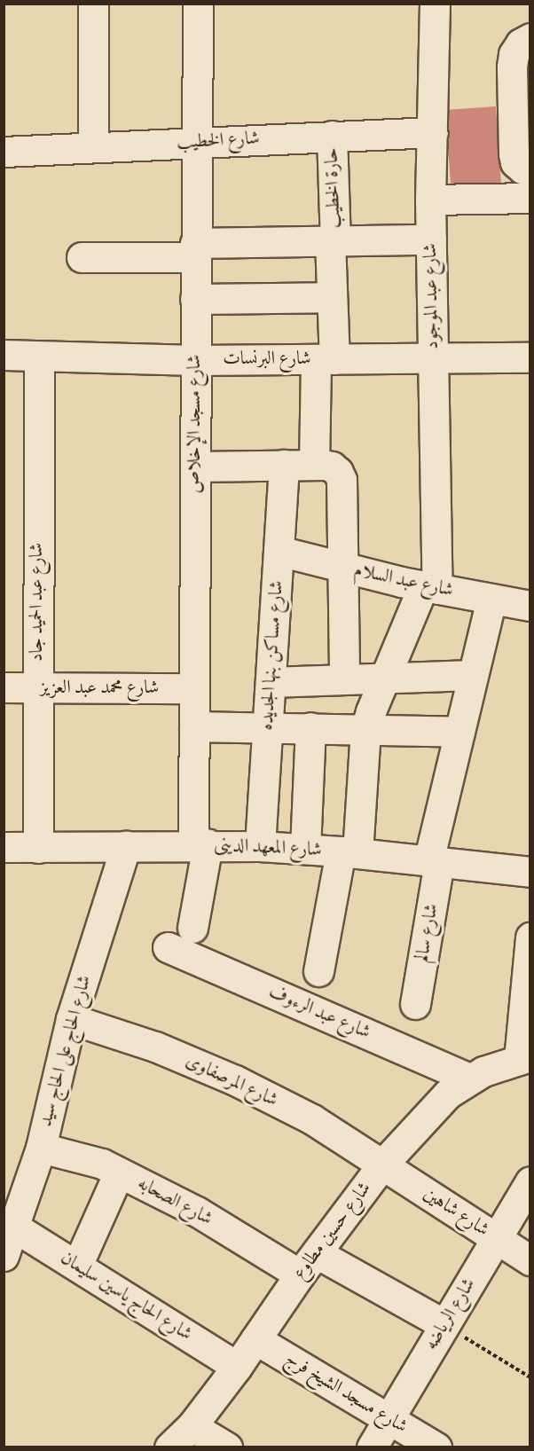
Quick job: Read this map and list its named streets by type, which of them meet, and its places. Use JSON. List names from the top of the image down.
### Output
{
  "streets": {
    "street": [
      "شارع الخطيب",
      "حارة الخطيب",
      "شارع عبد الموجود",
      "شارع البرنسات",
      "شارع مسجد الإخلاص",
      "شارع عبد السلام",
      "شارع عبد الحميد جاد",
      "شارع مساكن بنها الجديده",
      "شارع محمد عبد العزيز",
      "شارع المعهد الدينى",
      "شارع سالم",
      "شارع عبد الرءوف",
      "شارع الحاج على الحاج سيد",
      "شارع المرصفاوى",
      "شارع الصحابه",
      "شارع شاهين",
      "شارع حسين مطاوع",
      "شارع الحاج ياسين سليمان",
      "شارع الرياضه",
      "شارع مسجد الشيخ فرج"
    ]
  },
  "crossings": [
    ["شارع الخطيب", "حارة الخطيب"],
    ["شارع الخطيب", "شارع عبد الموجود"],
    ["شارع الخطيب", "شارع مسجد الإخلاص"],
    ["حارة الخطيب", "شارع البرنسات"],
    ["شارع عبد الموجود", "شارع البرنسات"],
    ["شارع عبد الموجود", "شارع عبد السلام"],
    ["شارع البرنسات", "شارع مسجد الإخلاص"],
    ["شارع البرنسات", "شارع عبد الحميد جاد"],
    ["شارع مسجد الإخلاص", "شارع محمد عبد العزيز"],
    ["شارع مسجد الإخلاص", "شارع المعهد الدينى"],
    ["شارع عبد السلام", "شارع مساكن بنها الجديده"],
    ["شارع عبد السلام", "شارع سالم"],
    ["شارع عبد الحميد جاد", "شارع محمد عبد العزيز"],
    ["شارع عبد الحميد جاد", "شارع المعهد الدينى"],
    ["شارع مساكن بنها الجديده", "شارع المعهد الدينى"],
    ["شارع المعهد الدينى", "شارع سالم"],
    ["شارع المعهد الدينى", "شارع الحاج على الحاج سيد"],
    ["شارع عبد الرءوف", "شارع حسين مطاوع"],
    ["شارع الحاج على الحاج سيد", "شارع المرصفاوى"],
    ["شارع الحاج على الحاج سيد", "شارع الصحابه"],
    ["شارع الحاج على الحاج سيد", "شارع الحاج ياسين سليمان"],
    ["شارع المرصفاوى", "شارع شاهين"],
    ["شارع المرصفاوى", "شارع حسين مطاوع"],
    ["شارع الصحابه", "شارع حسين مطاوع"],
    ["شارع الصحابه", "شارع الرياضه"],
    ["شارع شاهين", "شارع حسين مطاوع"],
    ["شارع شاهين", "شارع الرياضه"],
    ["شارع حسين مطاوع", "شارع الحاج ياسين سليمان"],
    ["شارع حسين مطاوع", "شارع مسجد الشيخ فرج"],
    ["شارع الرياضه", "شارع مسجد الشيخ فرج"]
  ]
}
